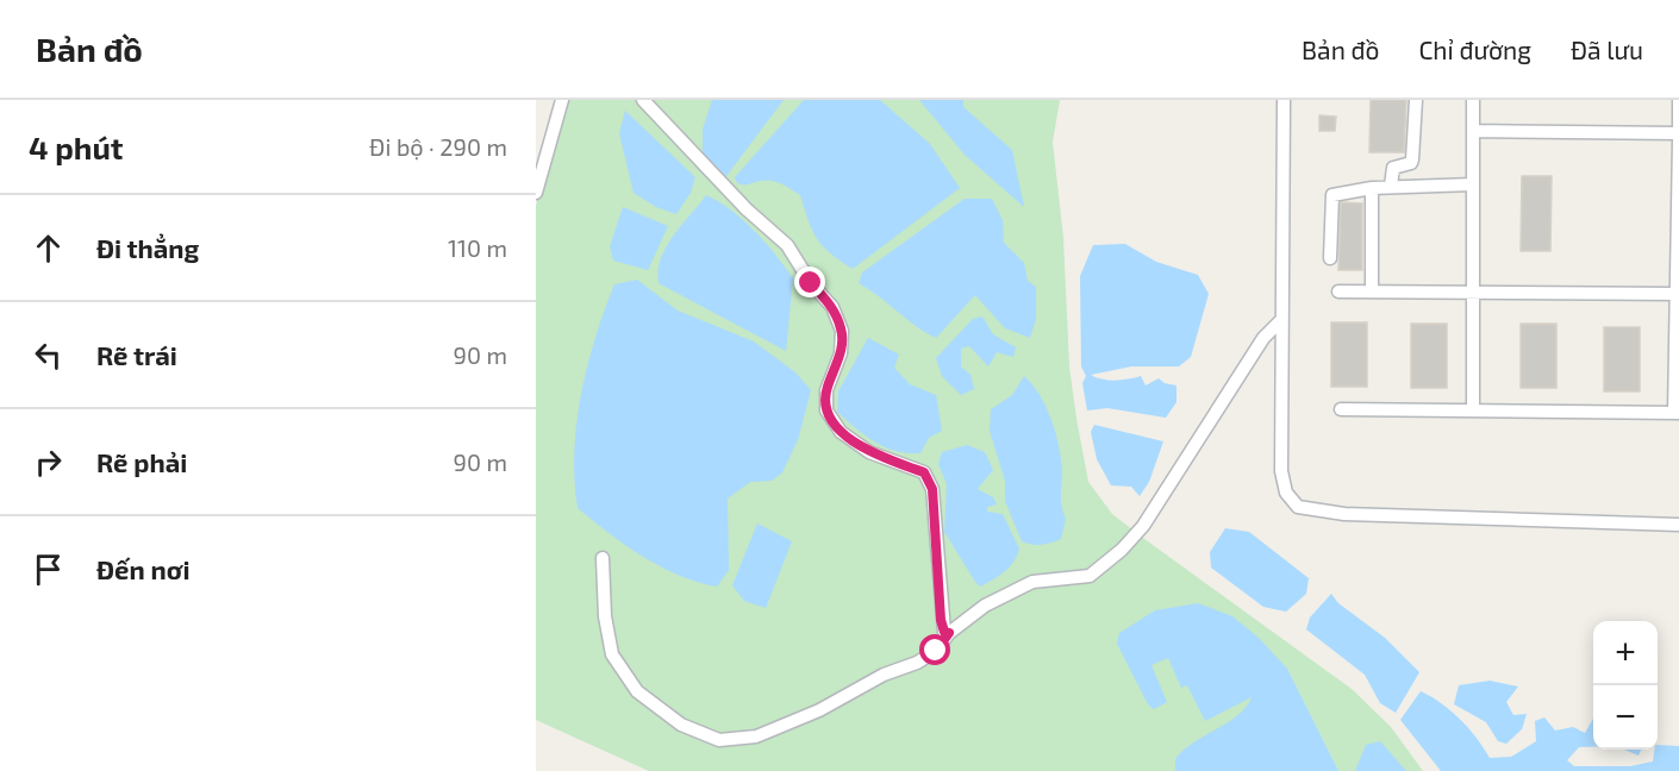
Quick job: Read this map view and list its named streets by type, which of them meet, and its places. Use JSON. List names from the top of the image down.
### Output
{
  "page": {
    "header": "Bản đồ",
    "nav": ["Bản đồ", "Chỉ đường", "Đã lưu"],
    "heading": ["4 phút", "Đi bộ · 290 m"],
    "list": [
      ["Đi thẳng", "110 m"],
      ["Rẽ trái", "90 m"],
      ["Rẽ phải", "90 m"],
      "Đến nơi"
    ],
    "map_buttons": ["+", "−"]
  }
}
